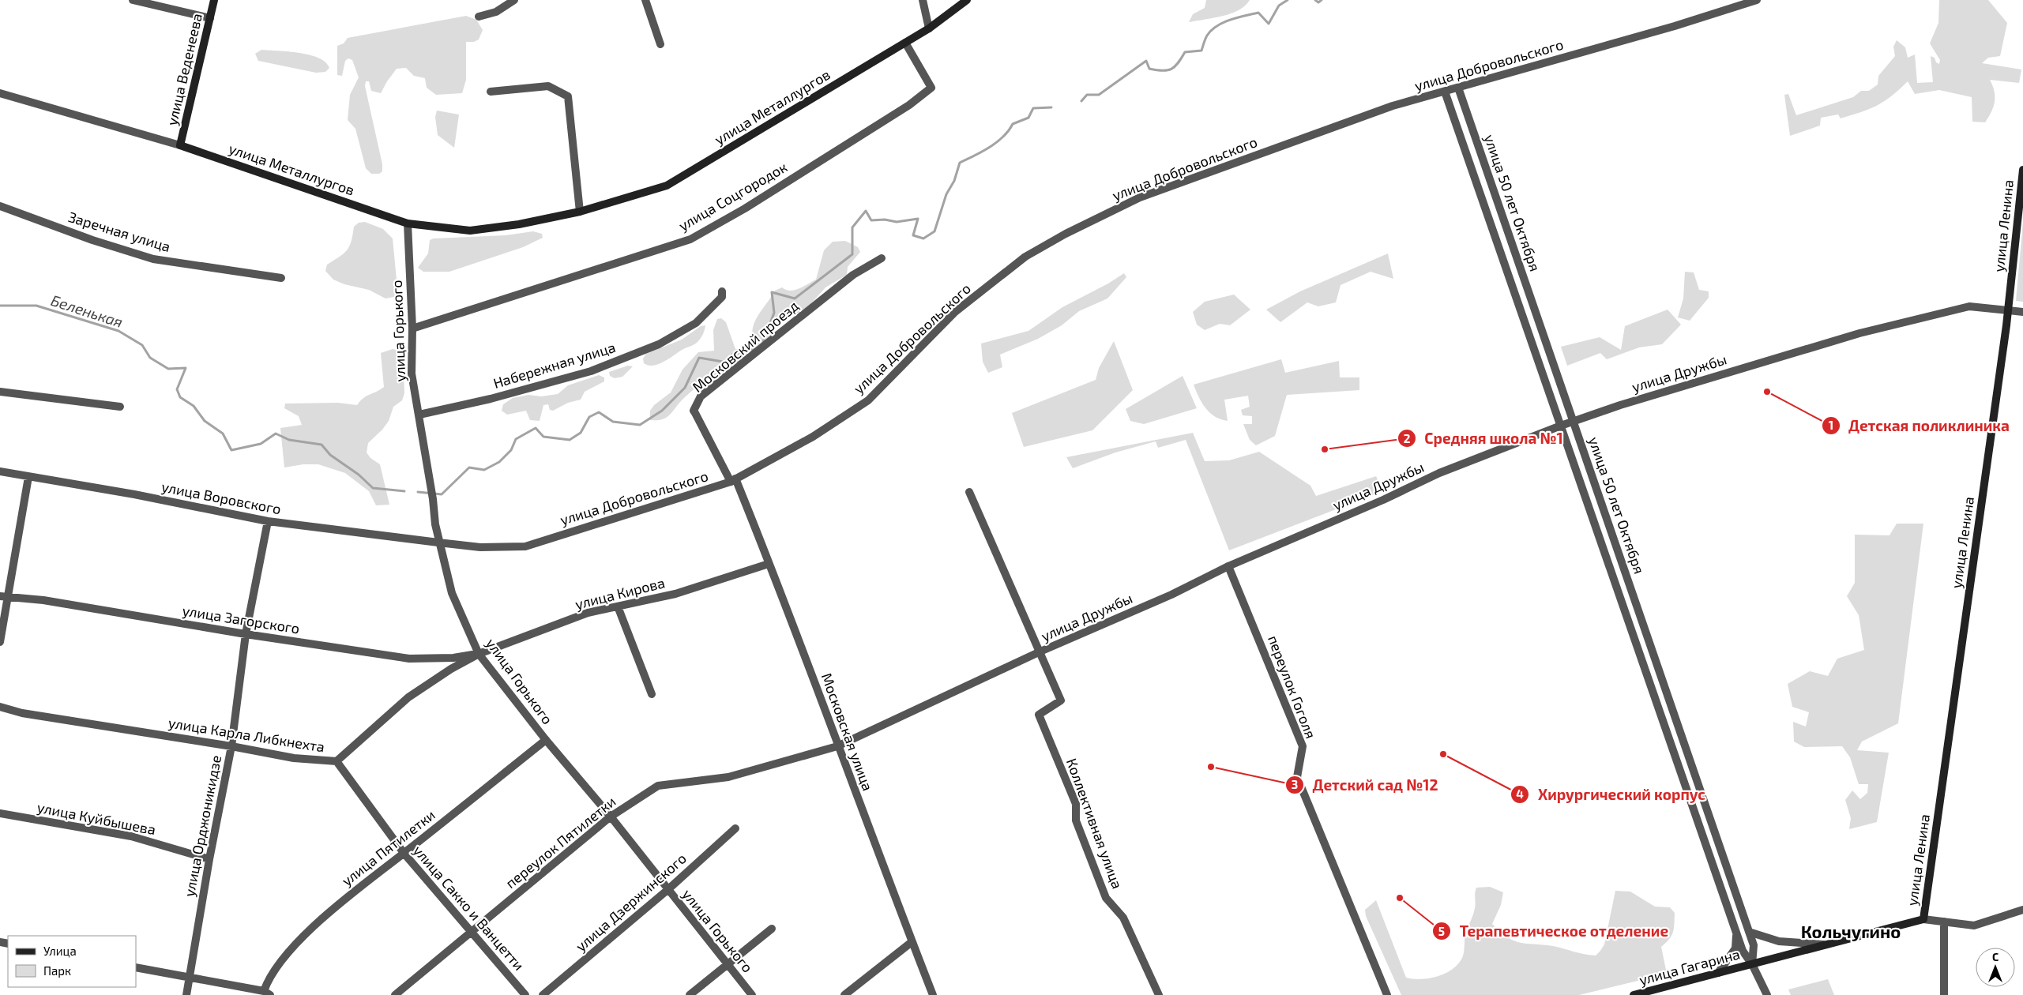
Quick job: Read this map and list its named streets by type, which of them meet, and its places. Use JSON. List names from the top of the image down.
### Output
{
  "streets": {
    "main road": [
      "улица Веденеева",
      "улица Металлургов",
      "улица Ленина",
      "улица Гагарина"
    ],
    "street": [
      "улица Добровольского",
      "улица Соцгородок",
      "улица 50 лет Октября",
      "Заречная улица",
      "улица Горького",
      "Московский проезд",
      "Набережная улица",
      "улица Дружбы",
      "улица Воровского",
      "улица Кирова",
      "улица Загорского",
      "переулок Гоголя",
      "Московская улица",
      "улица Карла Либкнехта",
      "улица Куйбышева",
      "Коллективная улица",
      "улица Орджоникидзе",
      "переулок Пятилетки",
      "улица Пятилетки",
      "улица Дзержинского",
      "улица Сакко и Ванцетти"
    ]
  },
  "crossings": [
    ["улица Добровольского", "улица 50 лет Октября"],
    ["улица Добровольского", "улица Горького"],
    ["улица Добровольского", "Московский проезд"],
    ["улица Добровольского", "улица Воровского"],
    ["улица Добровольского", "Московская улица"],
    ["улица Веденеева", "улица Металлургов"],
    ["улица Металлургов", "улица Соцгородок"],
    ["улица Металлургов", "улица Горького"],
    ["улица Соцгородок", "улица Горького"],
    ["улица 50 лет Октября", "улица Дружбы"],
    ["улица 50 лет Октября", "улица Гагарина"],
    ["улица Ленина", "улица Дружбы"],
    ["улица Ленина", "улица Гагарина"],
    ["улица Горького", "Набережная улица"],
    ["улица Горького", "улица Воровского"],
    ["улица Горького", "улица Кирова"],
    ["улица Горького", "улица Загорского"],
    ["улица Горького", "улица Карла Либкнехта"],
    ["улица Горького", "переулок Пятилетки"],
    ["улица Горького", "улица Пятилетки"],
    ["улица Горького", "улица Дзержинского"],
    ["Московский проезд", "Московская улица"],
    ["улица Дружбы", "переулок Гоголя"],
    ["улица Дружбы", "Московская улица"],
    ["улица Дружбы", "Коллективная улица"],
    ["улица Дружбы", "переулок Пятилетки"],
    ["улица Воровского", "улица Орджоникидзе"],
    ["улица Кирова", "улица Загорского"],
    ["улица Кирова", "Московская улица"],
    ["улица Кирова", "улица Карла Либкнехта"],
    ["улица Загорского", "улица Карла Либкнехта"],
    ["улица Загорского", "улица Орджоникидзе"],
    ["Московская улица", "переулок Пятилетки"],
    ["улица Карла Либкнехта", "улица Орджоникидзе"],
    ["улица Карла Либкнехта", "улица Сакко и Ванцетти"],
    ["улица Куйбышева", "улица Орджоникидзе"],
    ["переулок Пятилетки", "улица Сакко и Ванцетти"],
    ["улица Пятилетки", "улица Сакко и Ванцетти"]
  ],
  "districts": ["Кольчугино"],
  "water": ["Беленькая"],
  "places": [
    "Детская поликлиника",
    "Средняя школа №1",
    "Хирургический корпус",
    "Детский сад №12",
    "Терапевтическое отделение"
  ],
  "legend": ["Улица", "Парк"],
  "north": "top"
}
